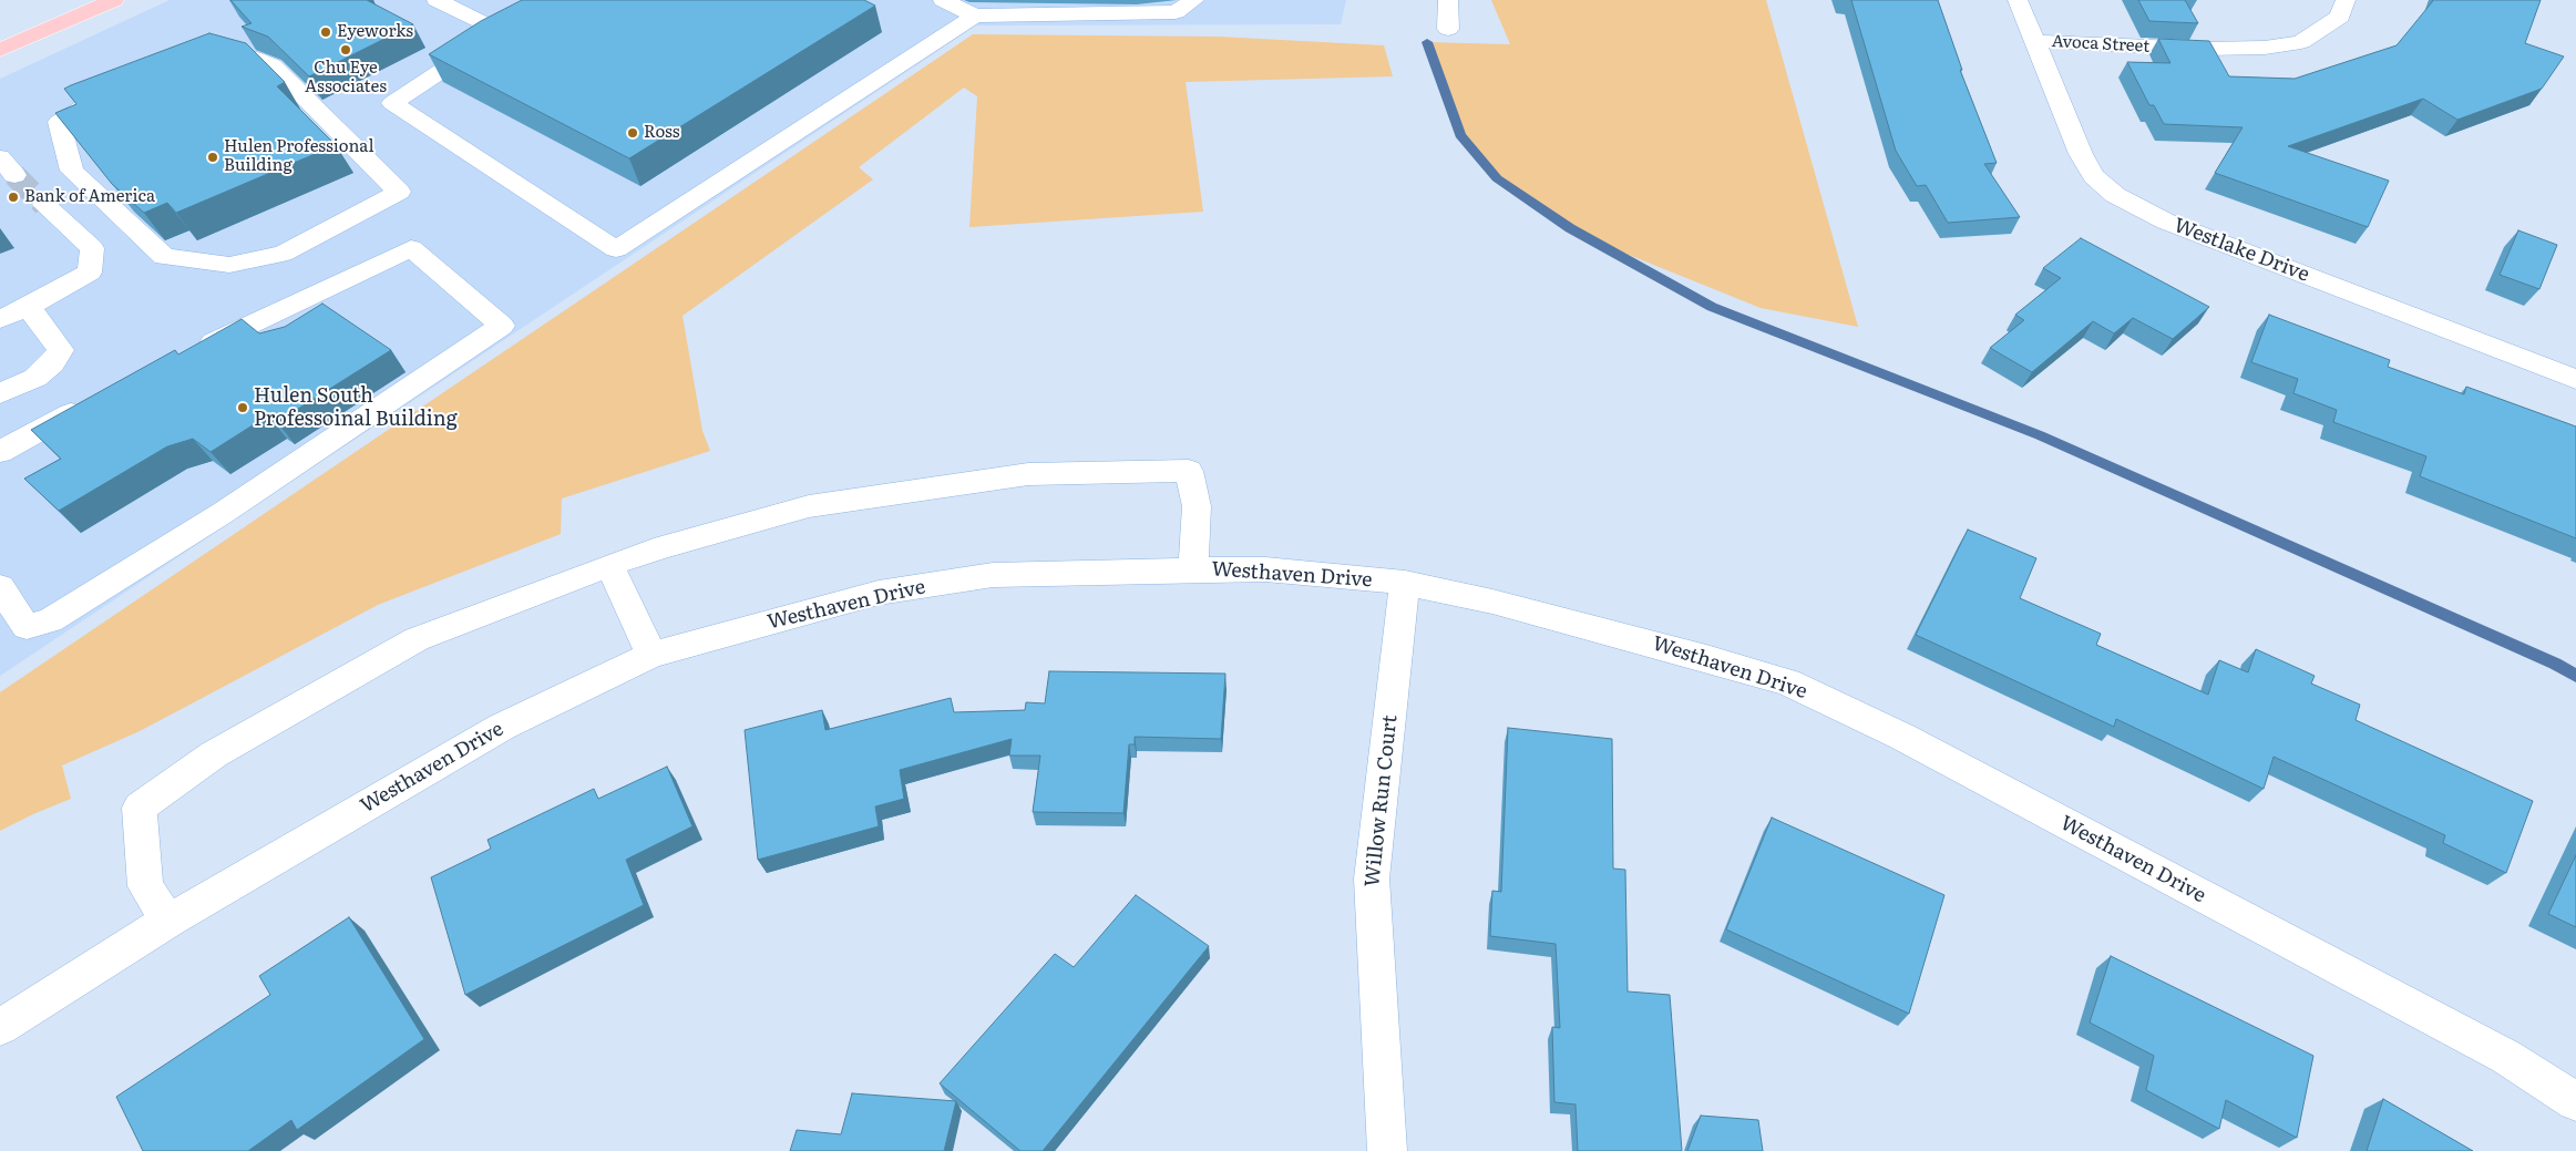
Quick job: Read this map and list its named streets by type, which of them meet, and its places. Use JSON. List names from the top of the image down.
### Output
{
  "streets": {
    "street": [
      "Avoca Street",
      "Westlake Drive",
      "Westhaven Drive",
      "Willow Run Court"
    ]
  },
  "crossings": [
    ["Avoca Street", "Westlake Drive"],
    ["Westhaven Drive", "Willow Run Court"]
  ],
  "places": [
    "Eyeworks",
    "Chu Eye Associates",
    "Ross",
    "Hulen Professional Building",
    "Bank of America",
    "Hulen South Professoinal Building"
  ]
}
